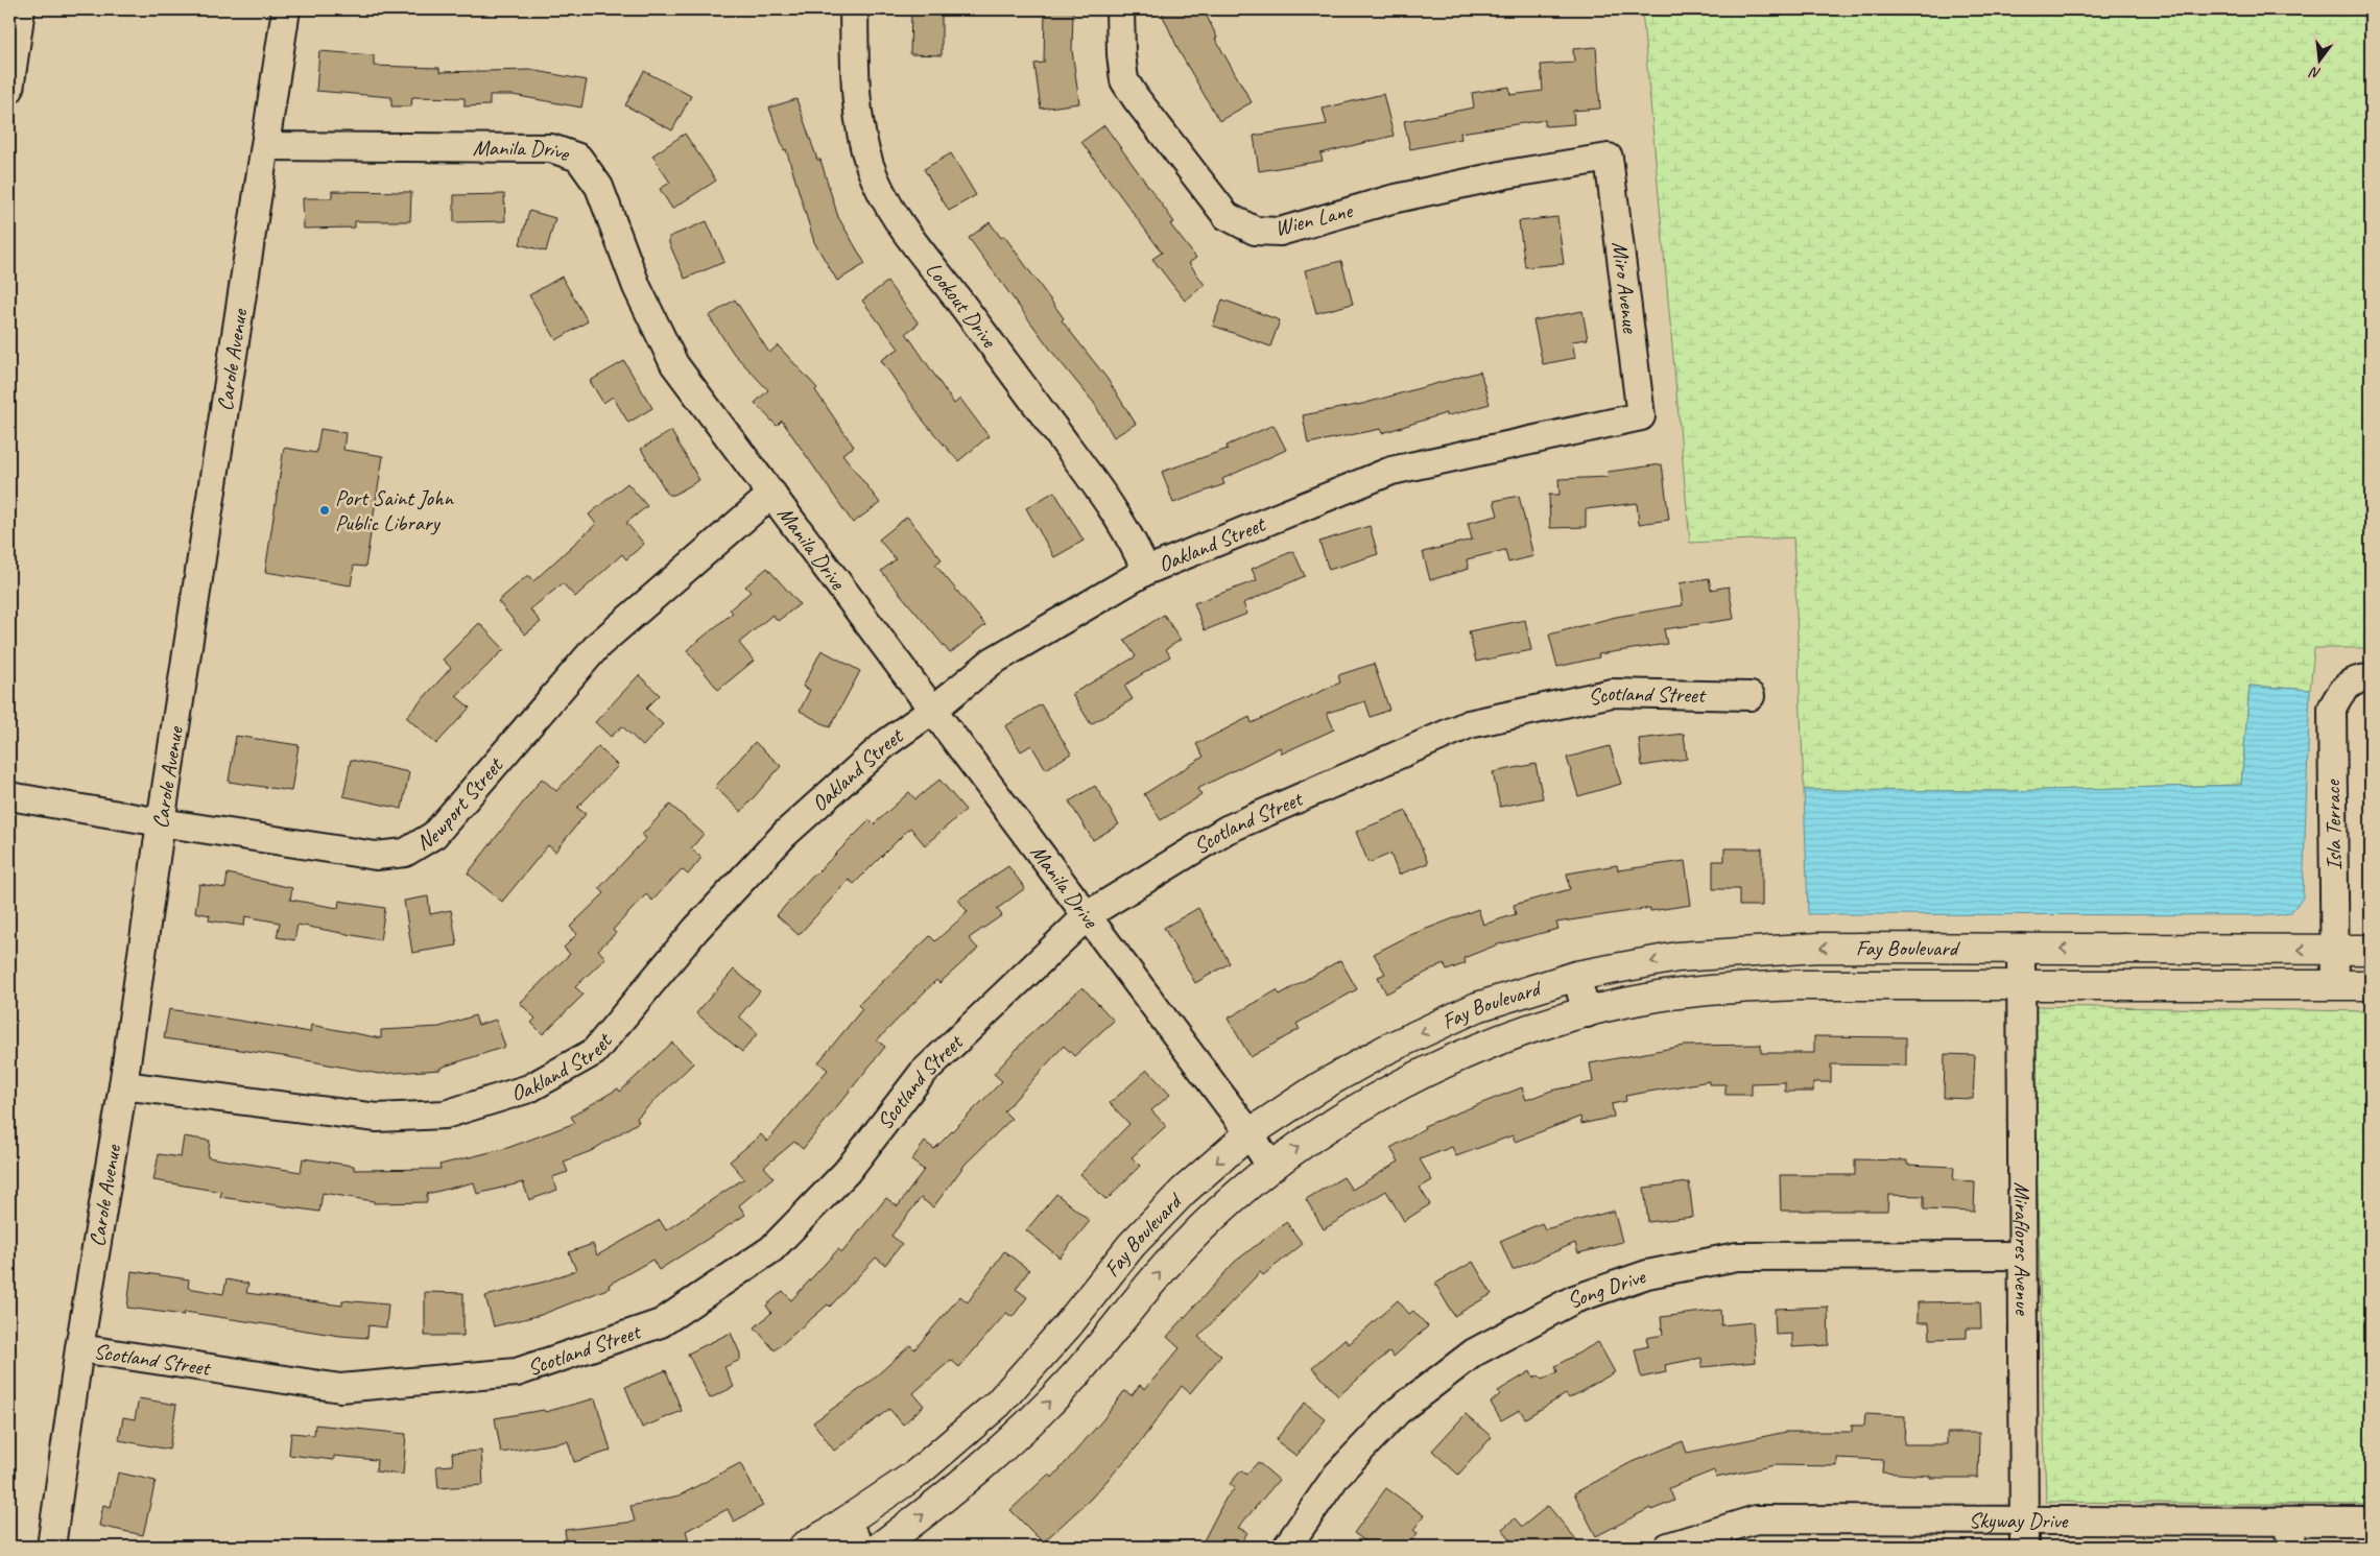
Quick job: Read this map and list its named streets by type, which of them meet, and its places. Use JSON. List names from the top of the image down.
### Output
{
  "streets": {
    "main road": ["Fay Boulevard"],
    "street": [
      "Manila Drive",
      "Wien Lane",
      "Miro Avenue",
      "Lookout Drive",
      "Carole Avenue",
      "Oakland Street",
      "Scotland Street",
      "Newport Street",
      "Isla Terrace",
      "Miraflores Avenue",
      "Song Drive",
      "Skyway Drive"
    ]
  },
  "crossings": [
    ["Manila Drive", "Carole Avenue"],
    ["Manila Drive", "Oakland Street"],
    ["Manila Drive", "Scotland Street"],
    ["Manila Drive", "Newport Street"],
    ["Manila Drive", "Fay Boulevard"],
    ["Wien Lane", "Miro Avenue"],
    ["Miro Avenue", "Oakland Street"],
    ["Lookout Drive", "Oakland Street"],
    ["Carole Avenue", "Oakland Street"],
    ["Carole Avenue", "Scotland Street"],
    ["Carole Avenue", "Newport Street"],
    ["Isla Terrace", "Fay Boulevard"],
    ["Fay Boulevard", "Miraflores Avenue"],
    ["Miraflores Avenue", "Song Drive"],
    ["Miraflores Avenue", "Skyway Drive"]
  ],
  "places": ["Port Saint John Public Library"],
  "north": "bottom"
}
